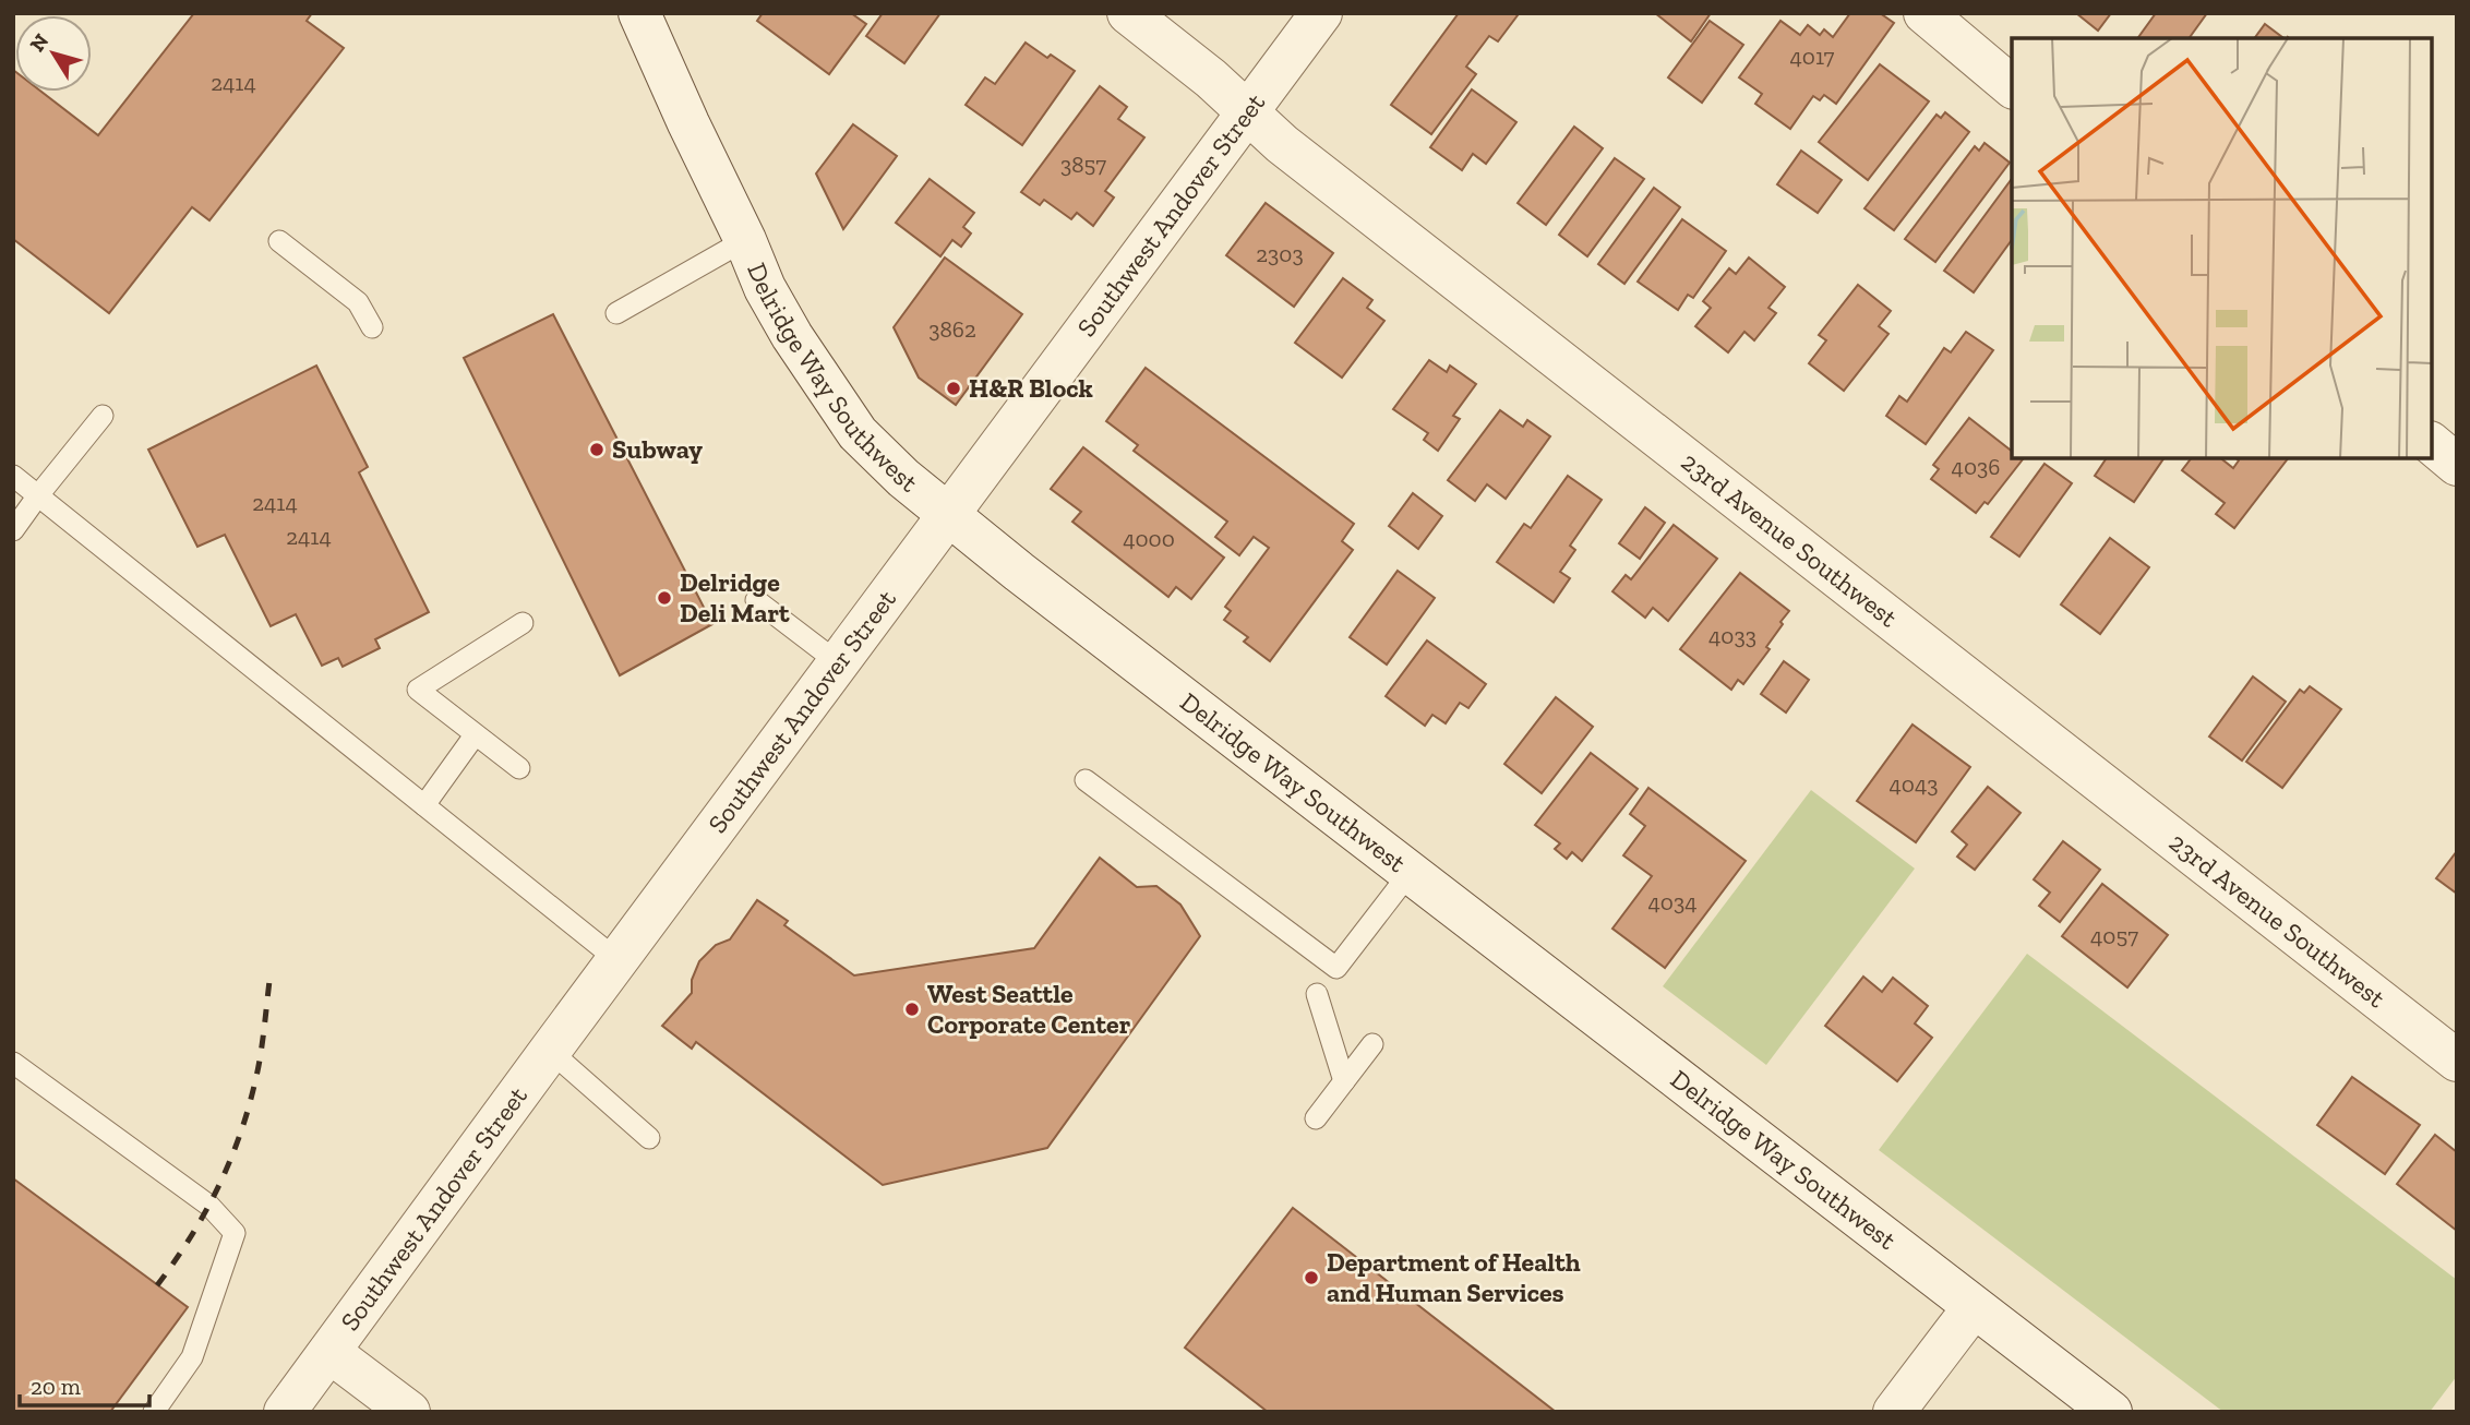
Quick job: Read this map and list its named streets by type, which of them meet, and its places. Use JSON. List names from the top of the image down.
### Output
{
  "streets": {
    "street": ["Southwest Andover Street", "Delridge Way Southwest", "23rd Avenue Southwest"]
  },
  "crossings": [
    ["Southwest Andover Street", "Delridge Way Southwest"],
    ["Southwest Andover Street", "23rd Avenue Southwest"]
  ],
  "places": [
    "H&R Block",
    "Subway",
    "Delridge Deli Mart",
    "West Seattle Corporate Center",
    "Department of Health and Human Services"
  ],
  "house_numbers": [
    "4017",
    "2414",
    "3857",
    "2303",
    "3862",
    "4036",
    "2414",
    "2414",
    "4000",
    "4033",
    "4043",
    "4034",
    "4057"
  ],
  "scale_bar": "20 m",
  "north": "top left"
}
